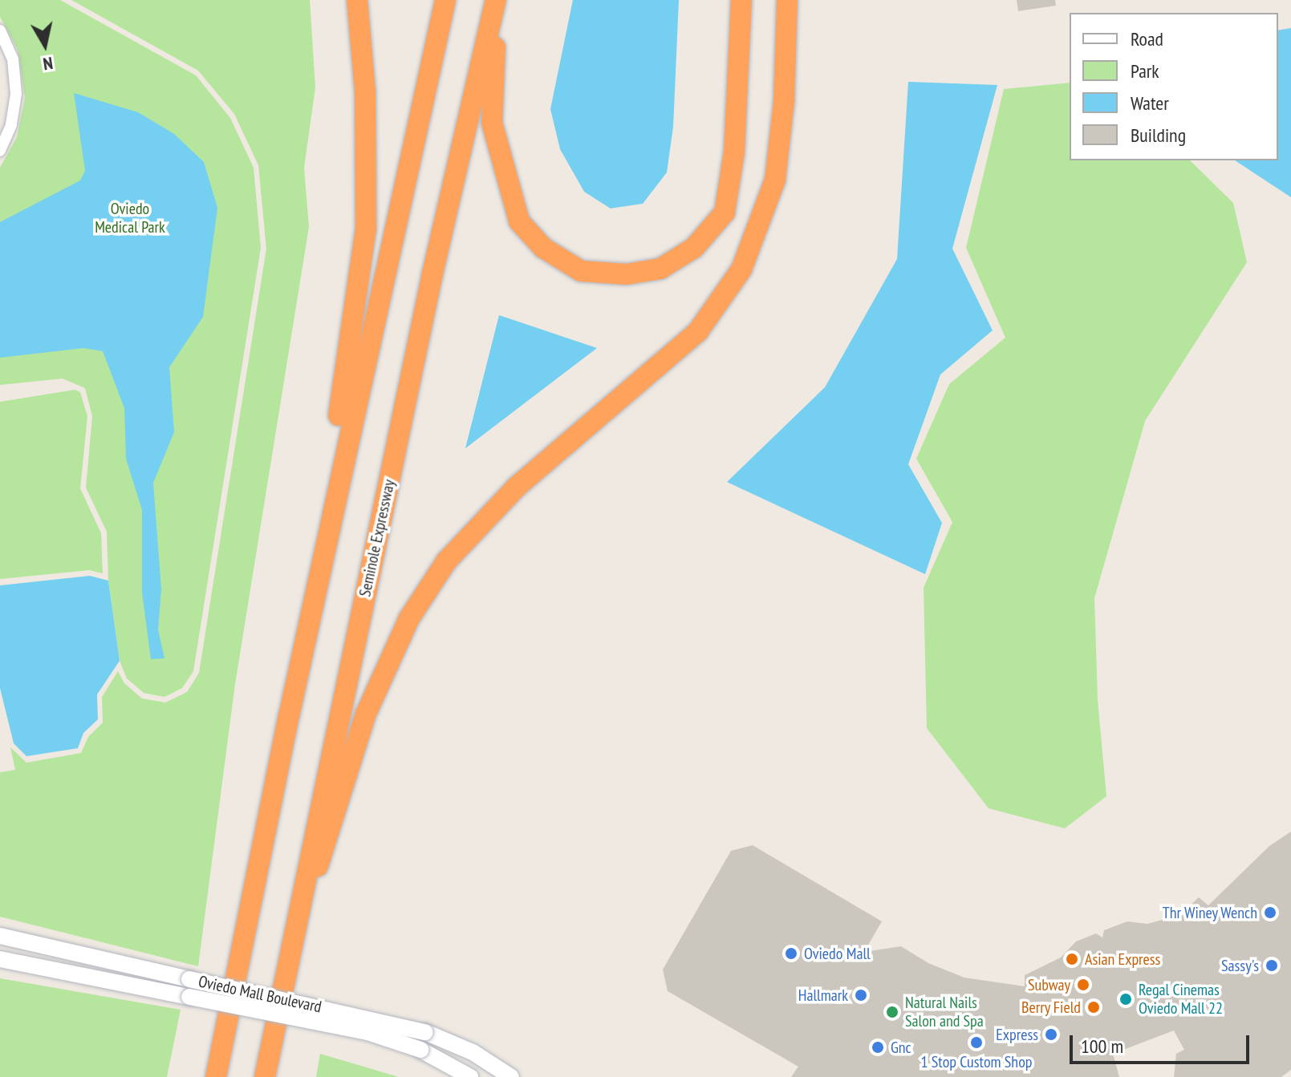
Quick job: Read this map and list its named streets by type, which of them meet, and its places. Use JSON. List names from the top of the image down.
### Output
{
  "streets": {
    "highway": ["Seminole Expressway"],
    "street": ["Oviedo Mall Boulevard"]
  },
  "parks": ["Oviedo Medical Park"],
  "places": [
    "Thr Winey Wench",
    "Oviedo Mall",
    "Asian Express",
    "Sassy's",
    "Subway",
    "Hallmark",
    "Regal Cinemas Oviedo Mall 22",
    "Berry Field",
    "Natural Nails Salon and Spa",
    "Express",
    "1 Stop Custom Shop",
    "Gnc"
  ],
  "legend": [
    "Road",
    "Park",
    "Water",
    "Building"
  ],
  "scale_bar": "100 m",
  "north": "bottom"
}
